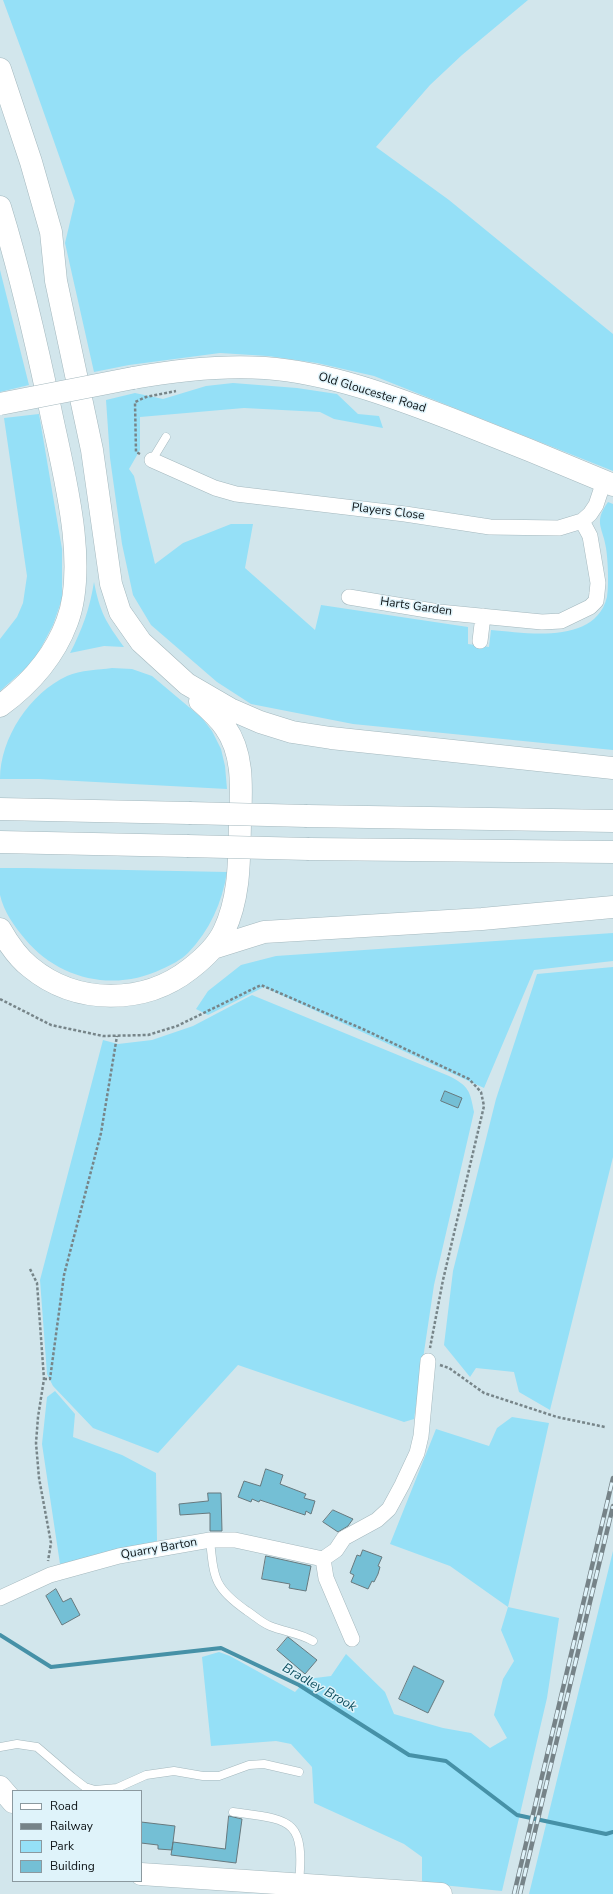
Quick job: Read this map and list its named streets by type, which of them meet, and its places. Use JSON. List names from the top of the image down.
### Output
{
  "streets": {
    "main road": ["Old Gloucester Road"],
    "street": ["Players Close", "Harts Garden", "Quarry Barton"]
  },
  "crossings": [
    ["Players Close", "Harts Garden"]
  ],
  "water": ["Bradley Brook"],
  "legend": [
    "Road",
    "Railway",
    "Park",
    "Building"
  ]
}
